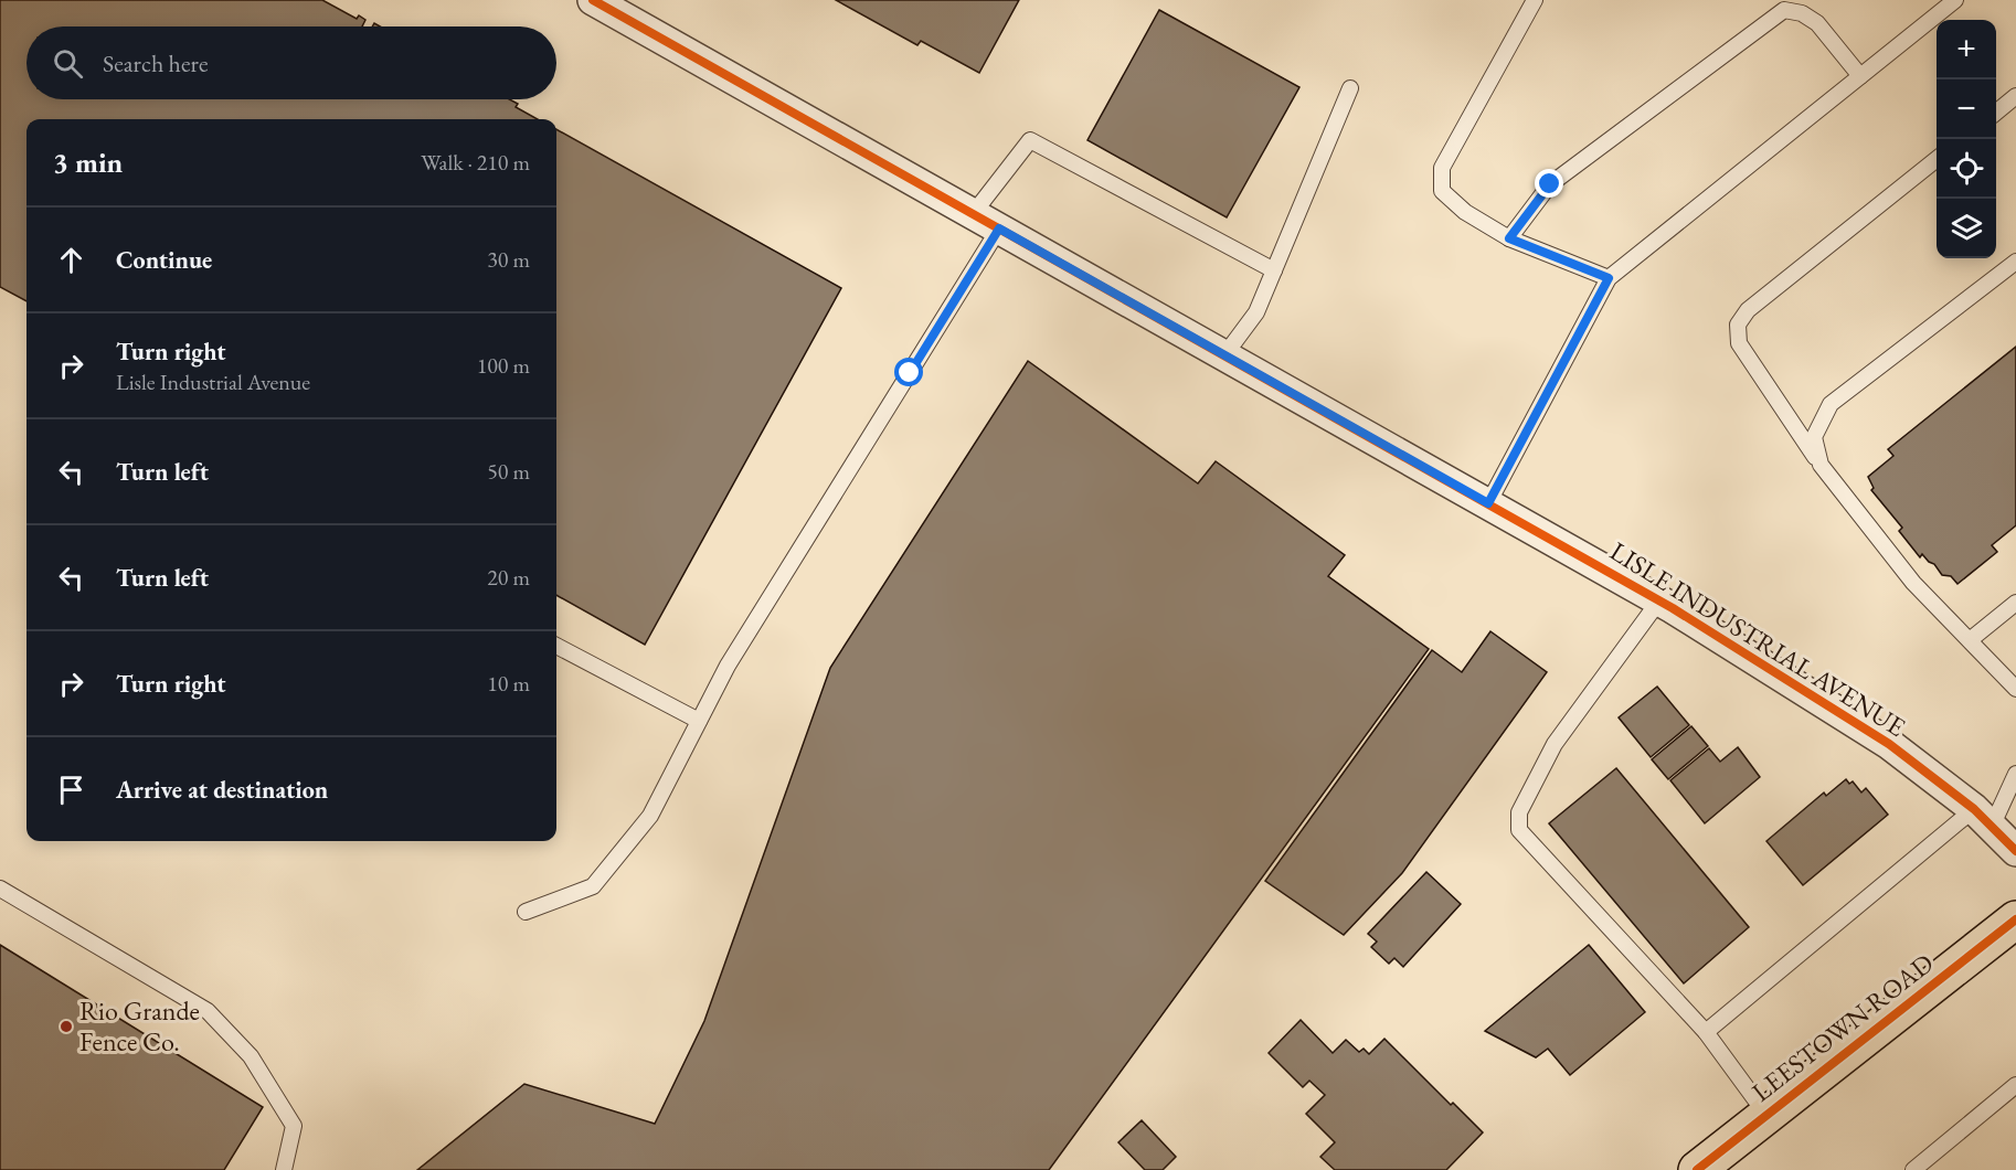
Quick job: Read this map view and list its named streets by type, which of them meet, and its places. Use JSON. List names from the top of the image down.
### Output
{
  "streets": {
    "main road": ["LEESTOWN ROAD"],
    "street": ["LISLE INDUSTRIAL AVENUE"]
  },
  "places": ["Rio Grande Fence Co."],
  "page": {
    "map_buttons": ["+", "−"],
    "search": "Search here",
    "heading": ["3 min", "Walk · 210 m"],
    "list": [
      ["Continue", "30 m"],
      ["Turn right", "Lisle Industrial Avenue", "100 m"],
      ["Turn left", "50 m"],
      ["Turn left", "20 m"],
      ["Turn right", "10 m"],
      "Arrive at destination"
    ]
  }
}
